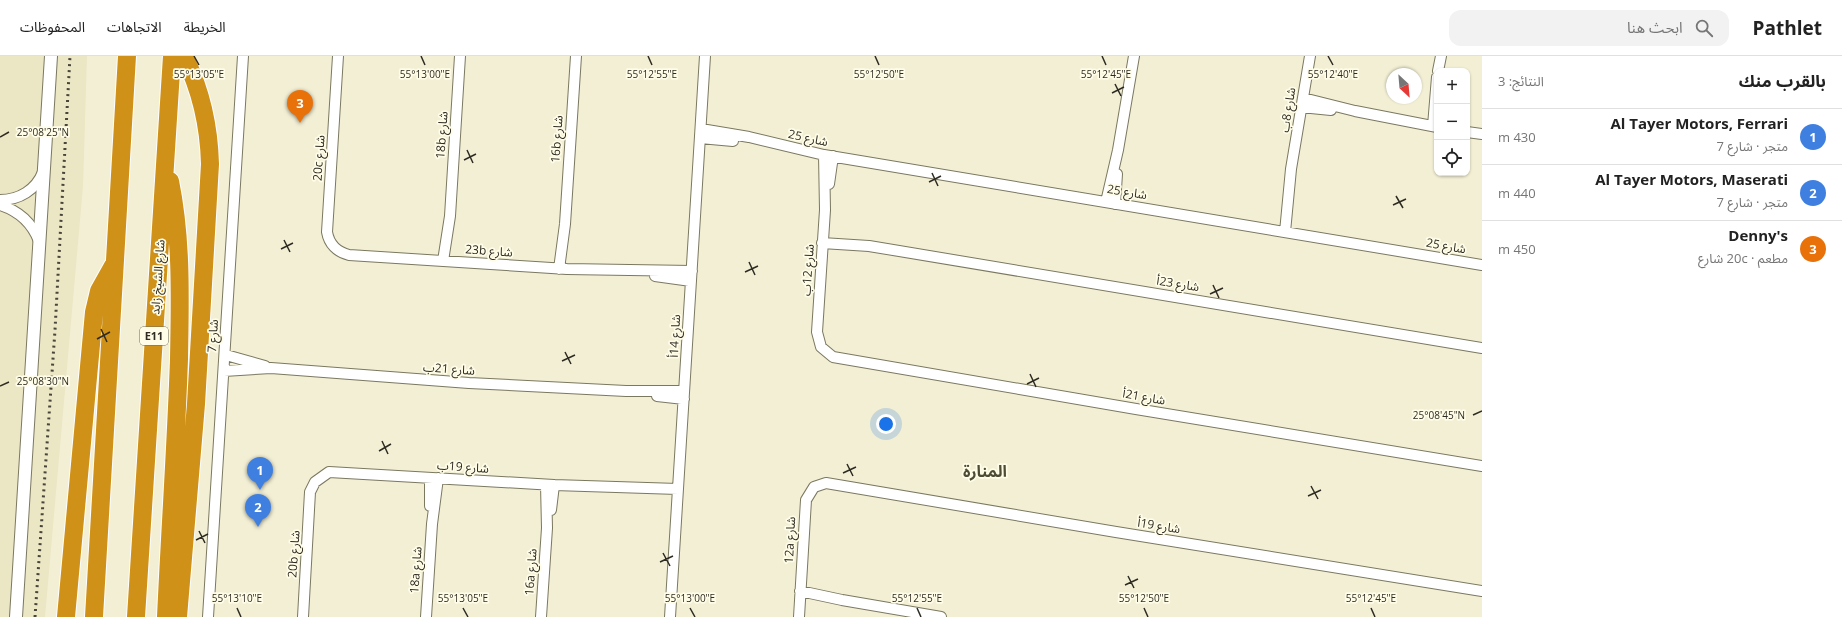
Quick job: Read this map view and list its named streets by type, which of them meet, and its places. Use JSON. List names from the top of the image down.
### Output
{
  "streets": {
    "highway": ["شارع الشيخ زايد", "E11"],
    "street": [
      "شارع 8ب",
      "18b شارع",
      "شارع 25",
      "16b شارع",
      "20c شارع",
      "23b شارع",
      "شارع 12ب",
      "شارع 23أ",
      "شارع 7",
      "شارع 14أ",
      "شارع 21ب",
      "شارع 21أ",
      "شارع 19ب",
      "شارع 19أ",
      "12a شارع",
      "20b شارع",
      "18a شارع",
      "16a شارع"
    ]
  },
  "crossings": [
    ["شارع 8ب", "شارع 25"],
    ["18b شارع", "23b شارع"],
    ["شارع 25", "شارع 12ب"],
    ["شارع 25", "شارع 14أ"],
    ["16b شارع", "23b شارع"],
    ["20c شارع", "23b شارع"],
    ["23b شارع", "شارع 14أ"],
    ["شارع 12ب", "شارع 23أ"],
    ["شارع 12ب", "شارع 21أ"],
    ["شارع 7", "شارع 21ب"],
    ["شارع 14أ", "شارع 21ب"],
    ["شارع 14أ", "شارع 19ب"],
    ["شارع 19ب", "20b شارع"],
    ["شارع 19ب", "18a شارع"],
    ["شارع 19ب", "16a شارع"],
    ["شارع 19أ", "12a شارع"]
  ],
  "districts": ["المنارة"],
  "north": "bottom right",
  "page": {
    "header": "Pathlet",
    "search": "ابحث هنا",
    "nav": ["الخريطة", "الاتجاهات", "المحفوظات"],
    "heading": ["بالقرب منك", "النتائج: 3"],
    "map_buttons": ["+", "−"],
    "pins": ["3", "1", "2"],
    "list": [
      {
        "mark": "1",
        "name": "Al Tayer Motors, Ferrari",
        "note": "متجر · شارع 7",
        "value": "430 m"
      },
      {
        "mark": "2",
        "name": "Al Tayer Motors, Maserati",
        "note": "متجر · شارع 7",
        "value": "440 m"
      },
      {
        "mark": "3",
        "name": "Denny's",
        "note": "مطعم · 20c شارع",
        "value": "450 m"
      }
    ]
  },
  "coordinates": [
    "55°13'05\"E",
    "55°13'00\"E",
    "55°12'55\"E",
    "55°12'50\"E",
    "55°12'45\"E",
    "55°12'40\"E",
    "25°08'25\"N",
    "25°08'30\"N",
    "25°08'45\"N",
    "55°13'10\"E"
  ]
}
